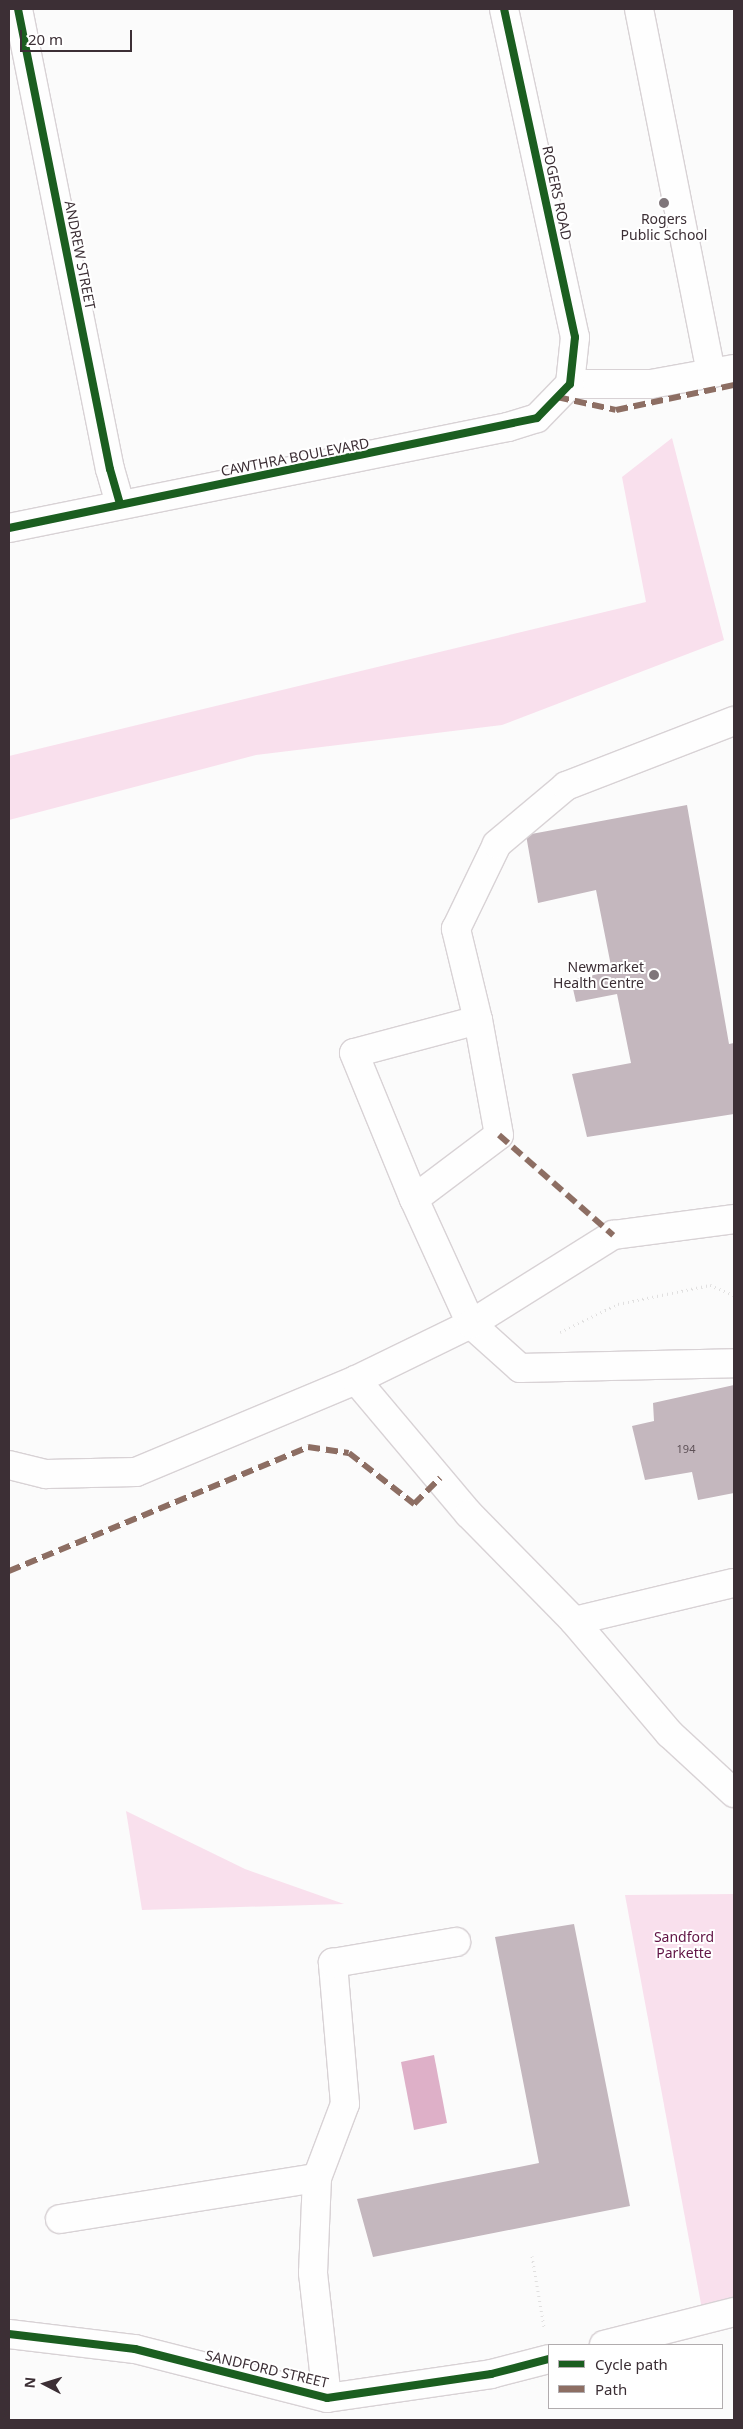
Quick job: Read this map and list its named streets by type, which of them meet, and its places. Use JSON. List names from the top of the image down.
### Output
{
  "streets": {
    "street": [
      "ROGERS ROAD",
      "ANDREW STREET",
      "CAWTHRA BOULEVARD",
      "SANDFORD STREET"
    ]
  },
  "crossings": [
    ["ROGERS ROAD", "CAWTHRA BOULEVARD"],
    ["ANDREW STREET", "CAWTHRA BOULEVARD"]
  ],
  "parks": ["Sandford Parkette"],
  "places": ["Rogers Public School", "Newmarket Health Centre"],
  "house_numbers": ["194"],
  "legend": ["Cycle path", "Path"],
  "scale_bar": "20 m",
  "north": "left"
}
